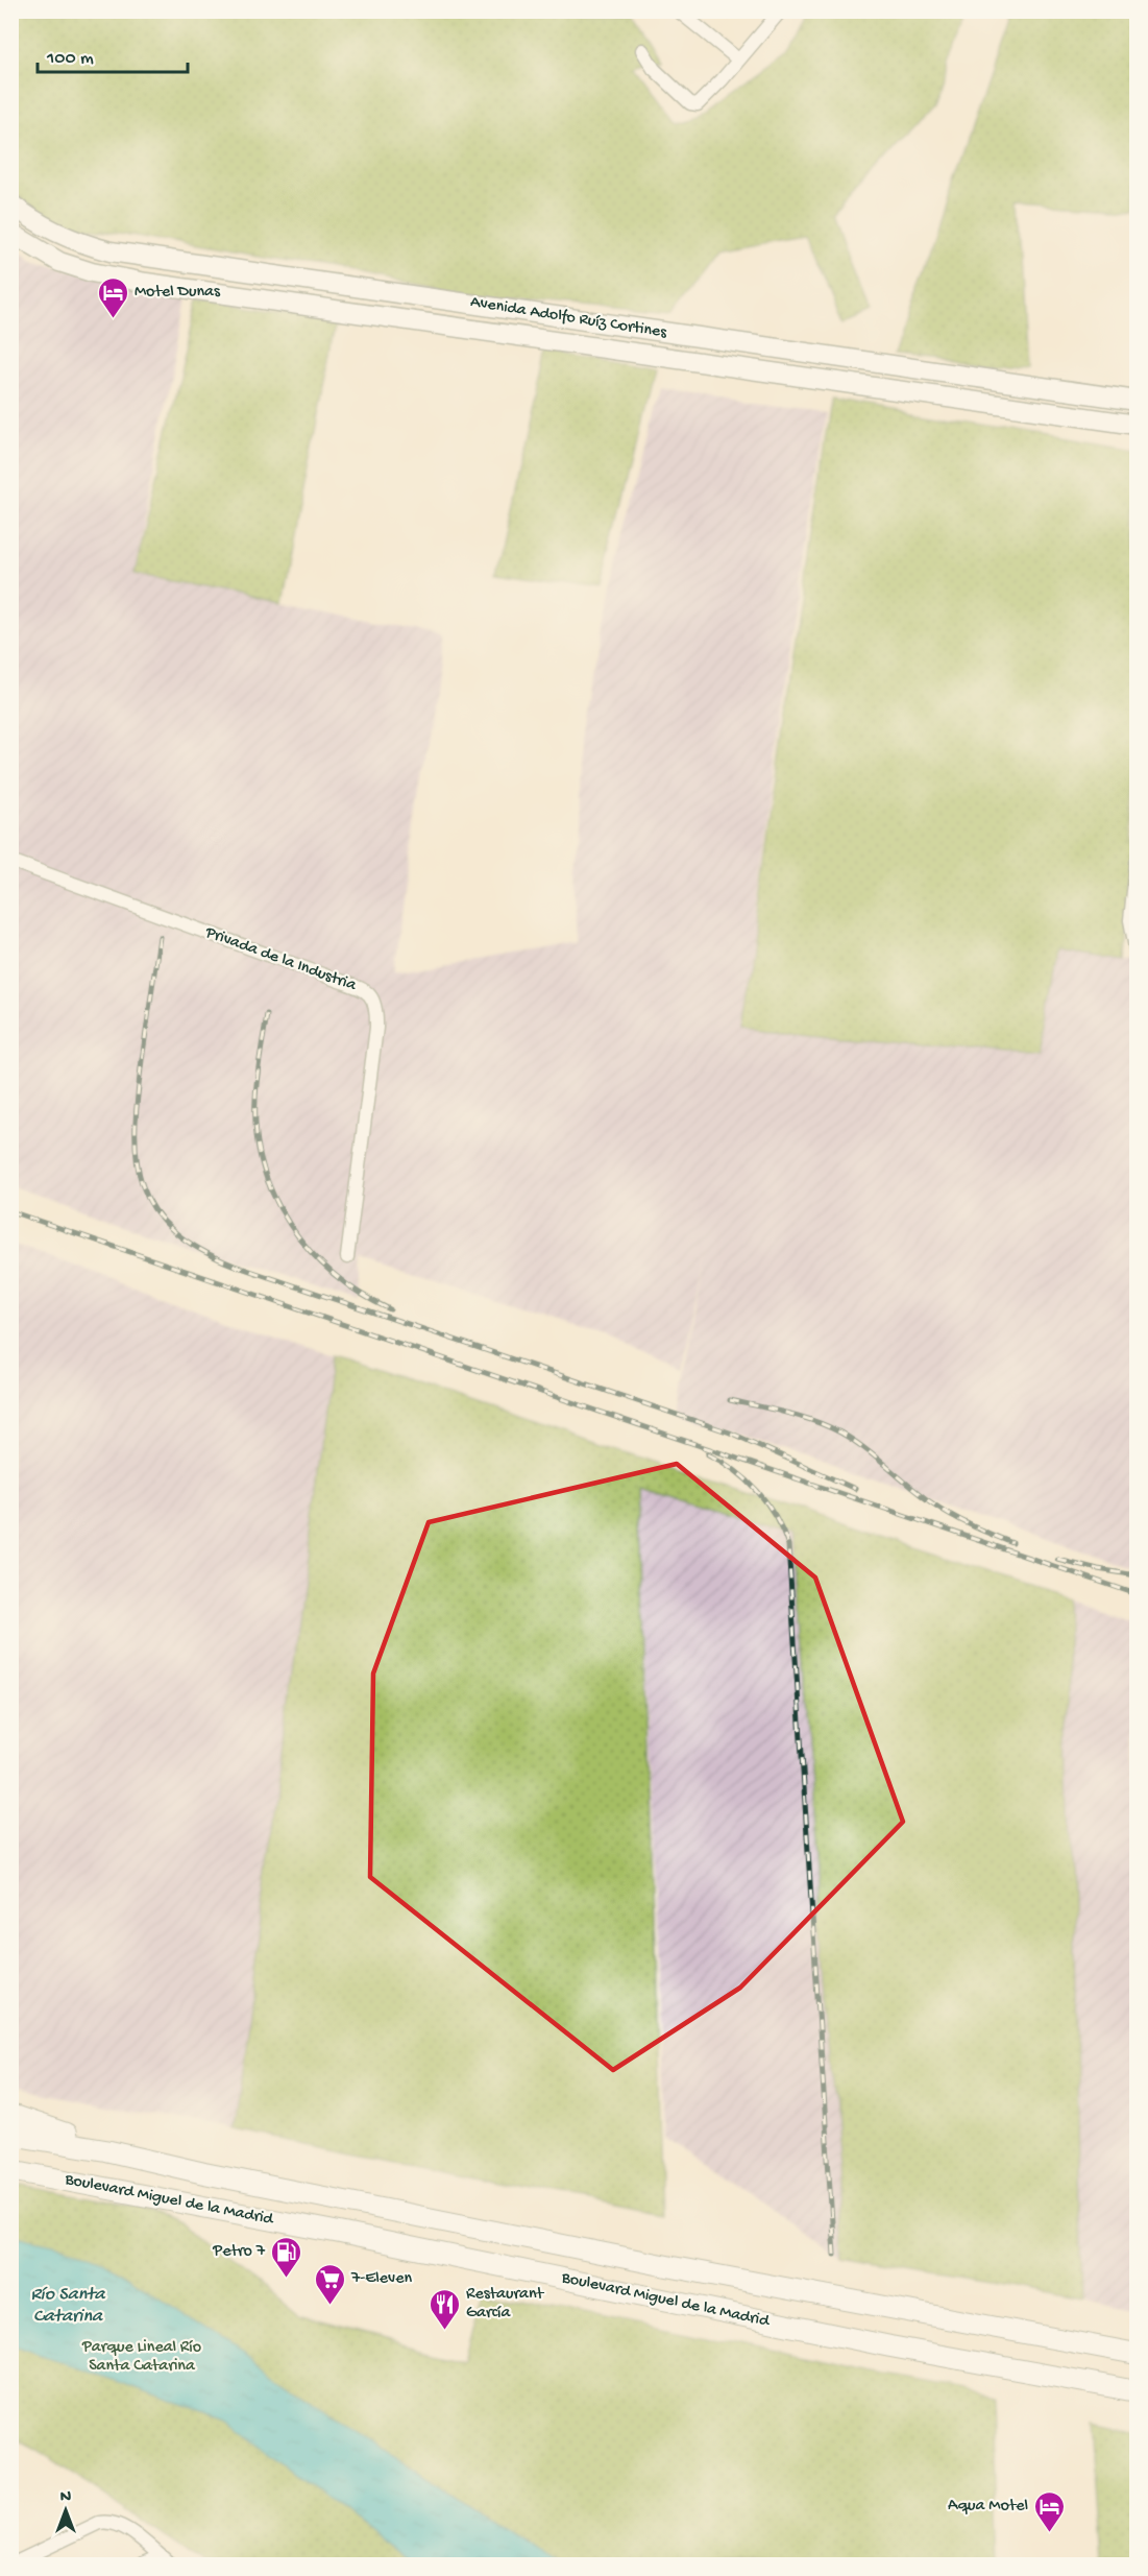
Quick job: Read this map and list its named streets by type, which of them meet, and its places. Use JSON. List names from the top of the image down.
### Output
{
  "streets": {
    "highway": ["Boulevard Miguel de la Madrid"],
    "main road": ["Avenida Adolfo Ruíz Cortines"],
    "street": ["Privada de la Industria"]
  },
  "water": ["Río Santa Catarina"],
  "parks": ["Parque Lineal Río Santa Catarina"],
  "places": {
    "hotel": ["Motel Dunas", "Aqua Motel"],
    "fuel station": ["Petro 7"],
    "supermarket": ["7-Eleven"],
    "restaurant": ["Restaurant García"]
  },
  "scale_bar": "100 m",
  "north": "top"
}
